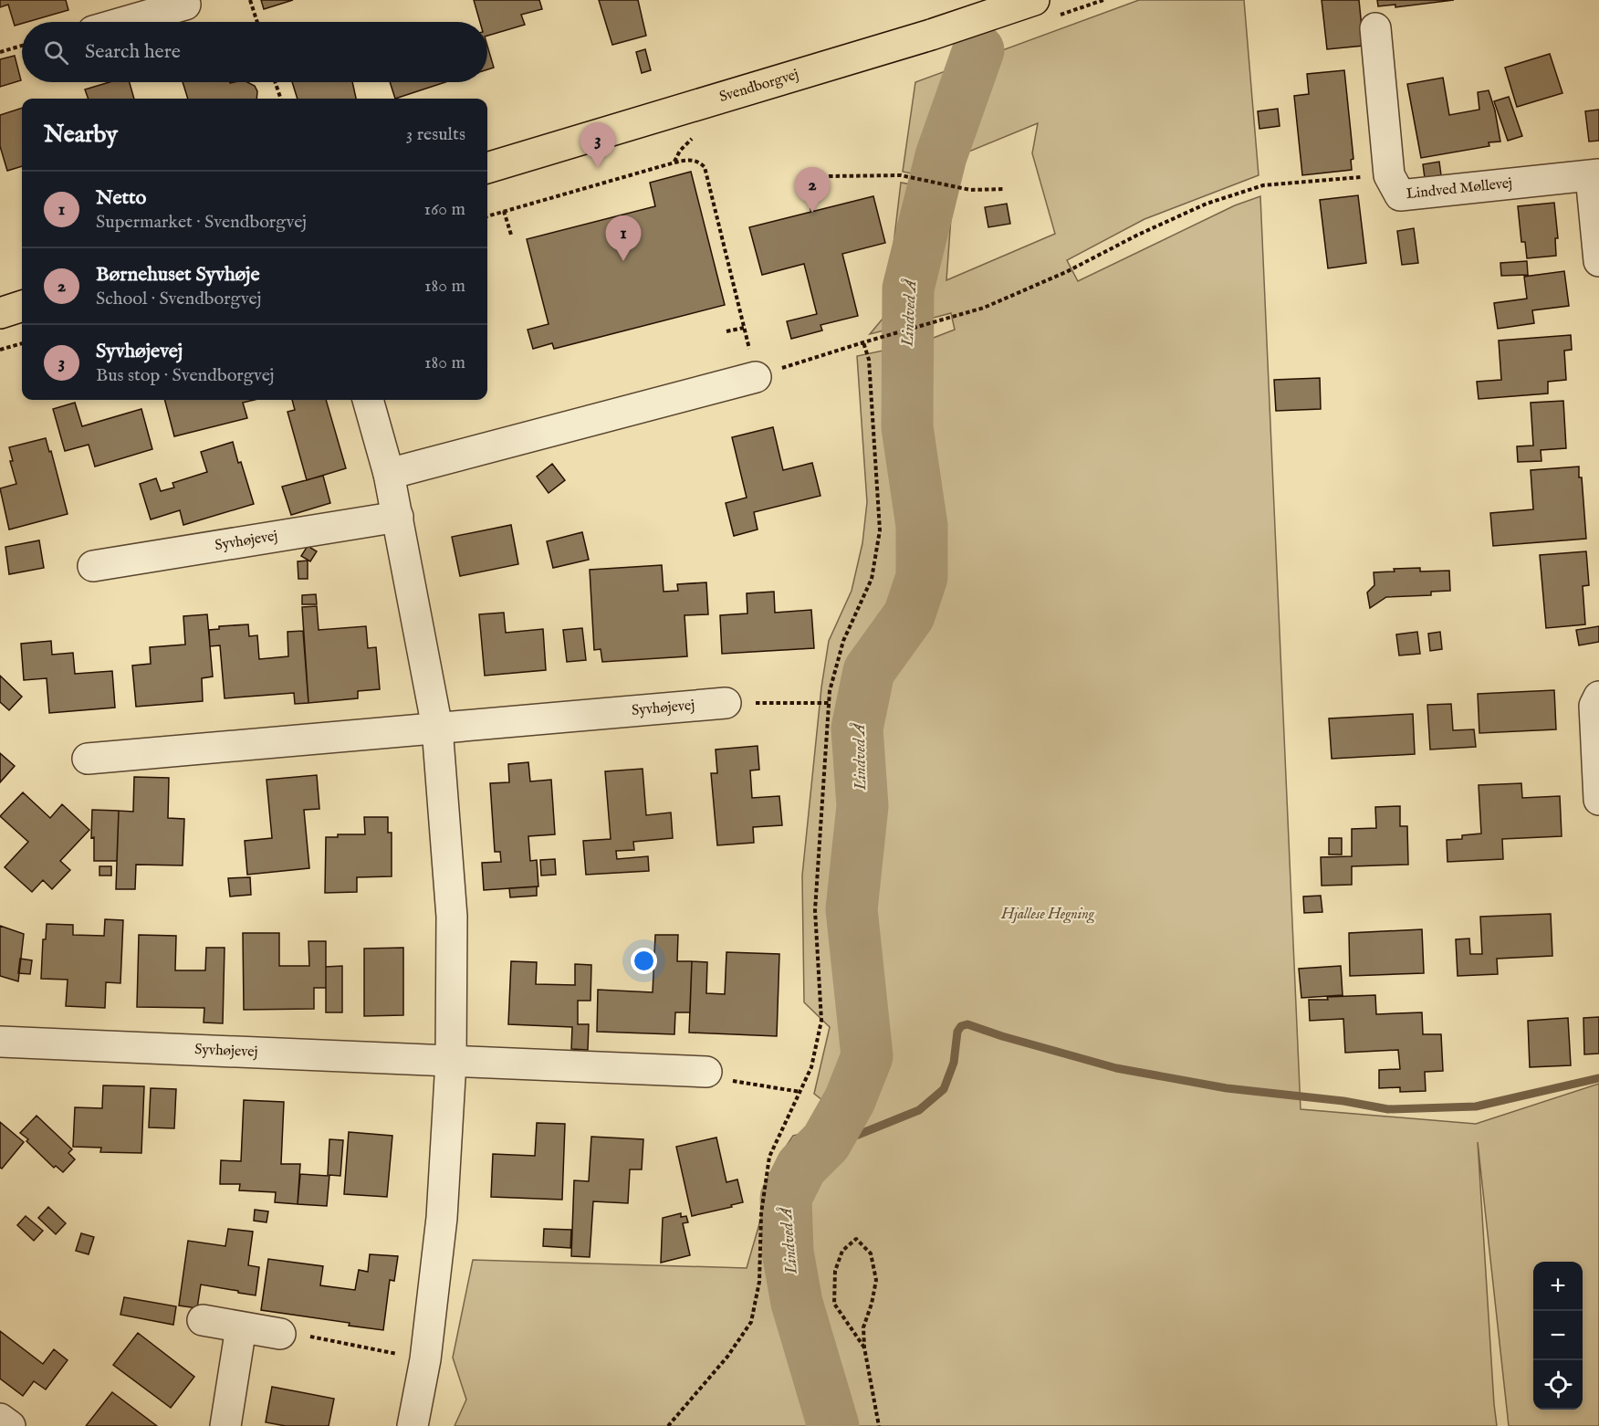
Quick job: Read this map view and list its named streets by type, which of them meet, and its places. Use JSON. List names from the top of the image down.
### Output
{
  "streets": {
    "main road": ["Svendborgvej"],
    "street": ["Lindved Møllevej", "Syvhøjevej"]
  },
  "water": ["Lindved Å"],
  "parks": ["Hjallese Hegning"],
  "page": {
    "search": "Search here",
    "heading": ["Nearby", "3 results"],
    "pins": ["3", "2", "1"],
    "list": [
      {
        "mark": "1",
        "name": "Netto",
        "note": "Supermarket · Svendborgvej",
        "value": "160 m"
      },
      {
        "mark": "2",
        "name": "Børnehuset Syvhøje",
        "note": "School · Svendborgvej",
        "value": "180 m"
      },
      {
        "mark": "3",
        "name": "Syvhøjevej",
        "note": "Bus stop · Svendborgvej",
        "value": "180 m"
      }
    ],
    "map_buttons": ["+", "−"]
  }
}
